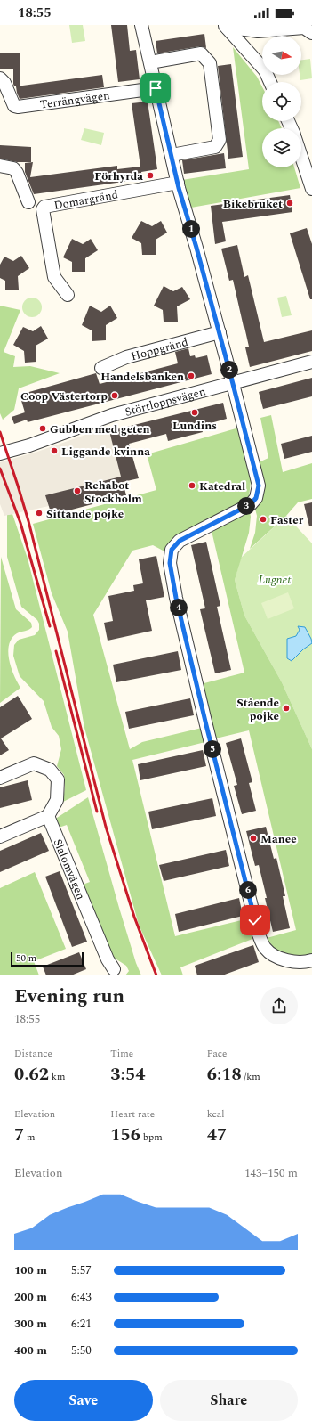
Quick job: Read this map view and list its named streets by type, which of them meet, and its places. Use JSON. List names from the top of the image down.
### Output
{
  "streets": {
    "street": [
      "Terrängvägen",
      "Domargränd",
      "Hoppgränd",
      "Störtloppsvägen",
      "Slalomvägen"
    ]
  },
  "parks": ["Lugnet"],
  "places": [
    "Förhyrda",
    "Bikebruket",
    "Handelsbanken",
    "Coop Västertorp",
    "Lundins",
    "Gubben med geten",
    "Liggande kvinna",
    "Katedral",
    "Rehabot Stockholm",
    "Sittande pojke",
    "Faster",
    "Stående pojke",
    "Manee"
  ],
  "scale_bar": "50 m",
  "north": "right",
  "page": {
    "status": "18:55",
    "pins": [
      "1",
      "2",
      "3",
      "4",
      "5",
      "6"
    ],
    "scale": "50 m",
    "heading": ["Evening run", "18:55"],
    "stats": [
      ["Distance", "0.62 km"],
      ["Time", "3:54"],
      ["Pace", "6:18 /km"],
      ["Elevation", "7 m"],
      ["Heart rate", "156 bpm"],
      ["kcal", "47"]
    ],
    "chart": ["Elevation", "143–150 m"],
    "list": [
      {
        "name": "100 m",
        "note": "5:57"
      },
      {
        "name": "200 m",
        "note": "6:43"
      },
      {
        "name": "300 m",
        "note": "6:21"
      },
      {
        "name": "400 m",
        "note": "5:50"
      }
    ],
    "buttons": ["Save", "Share"]
  }
}
